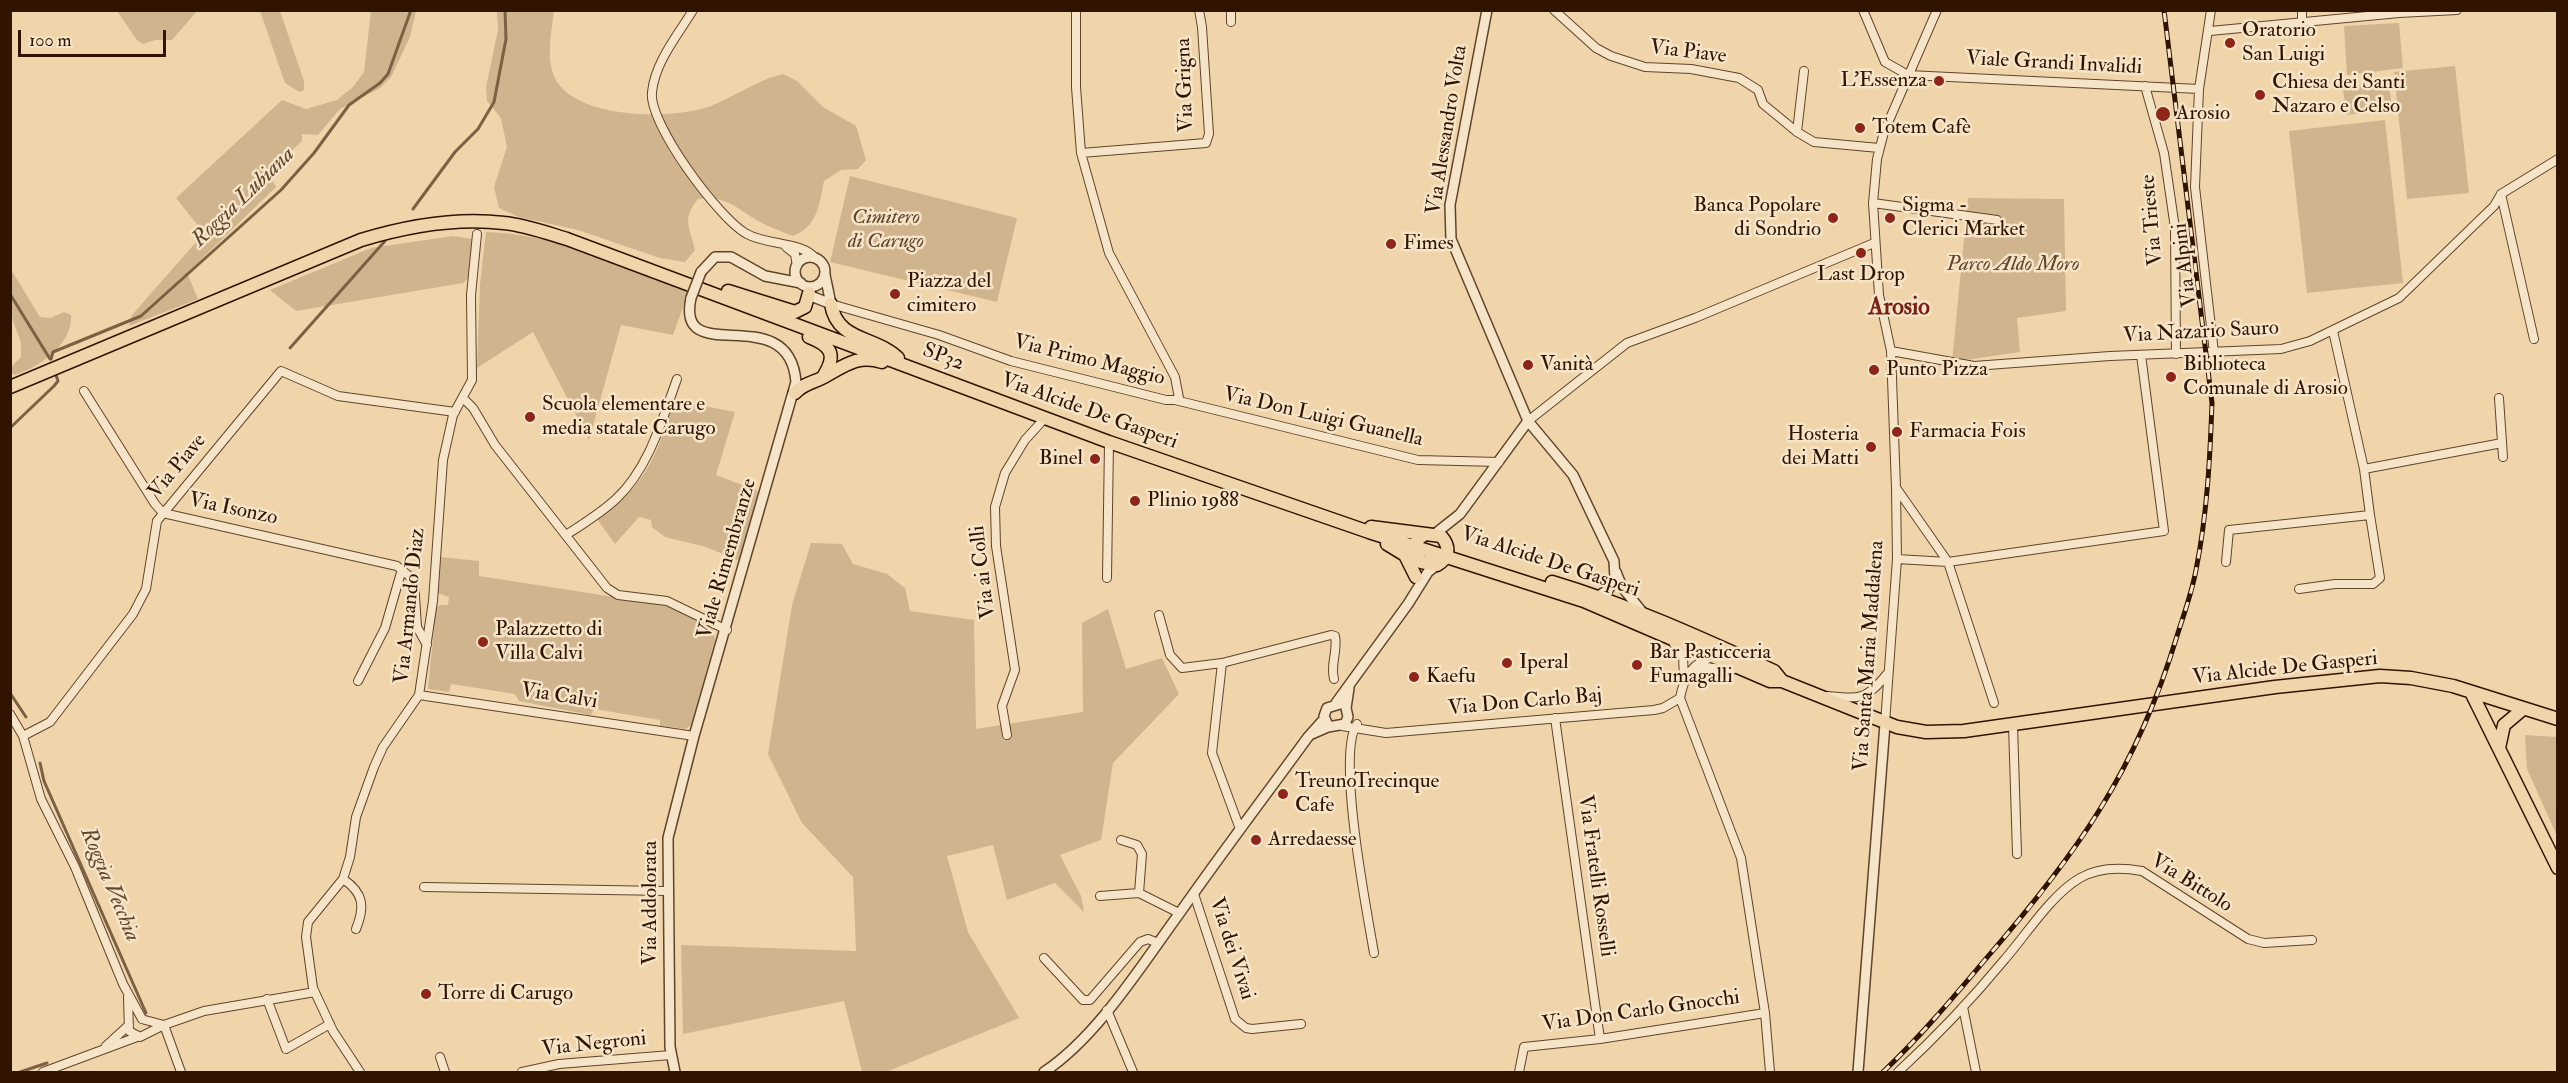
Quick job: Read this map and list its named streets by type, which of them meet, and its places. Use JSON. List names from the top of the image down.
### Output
{
  "streets": {
    "main road": ["SP32", "Via Alcide De Gasperi"],
    "street": [
      "Via Piave",
      "Viale Grandi Invalidi",
      "Via Grigna",
      "Via Alessandro Volta",
      "Via Trieste",
      "Via Alpini",
      "Via Nazario Sauro",
      "Via Primo Maggio",
      "Via Don Luigi Guanella",
      "Via Isonzo",
      "Viale Rimembranze",
      "Via ai Colli",
      "Via Armando Diaz",
      "Via Santa Maria Maddalena",
      "Via Calvi",
      "Via Don Carlo Baj",
      "Via Fratelli Rosselli",
      "Via Bittolo",
      "Via Addolorata",
      "Via dei Vivai",
      "Via Don Carlo Gnocchi",
      "Via Negroni"
    ]
  },
  "crossings": [
    ["Via Piave", "Via Isonzo"],
    ["Via Piave", "Via Armando Diaz"],
    ["Via Piave", "Via Santa Maria Maddalena"],
    ["Viale Grandi Invalidi", "Via Trieste"],
    ["Viale Grandi Invalidi", "Via Alpini"],
    ["Viale Grandi Invalidi", "Via Santa Maria Maddalena"],
    ["Via Grigna", "Via Primo Maggio"],
    ["Via Alessandro Volta", "Via Alcide De Gasperi"],
    ["Via Trieste", "Via Nazario Sauro"],
    ["Via Alpini", "Via Nazario Sauro"],
    ["Via Nazario Sauro", "Via Santa Maria Maddalena"],
    ["SP32", "Via Alcide De Gasperi"],
    ["Via Primo Maggio", "Via Don Luigi Guanella"],
    ["Via Alcide De Gasperi", "Via ai Colli"],
    ["Via Alcide De Gasperi", "Via Santa Maria Maddalena"],
    ["Viale Rimembranze", "Via Calvi"],
    ["Viale Rimembranze", "Via Addolorata"],
    ["Via Armando Diaz", "Via Calvi"],
    ["Via Calvi", "Via Addolorata"],
    ["Via Don Carlo Baj", "Via Fratelli Rosselli"],
    ["Via Fratelli Rosselli", "Via Don Carlo Gnocchi"],
    ["Via Addolorata", "Via Negroni"]
  ],
  "districts": ["Arosio"],
  "water": ["Roggia Lubiana", "Roggia Vecchia"],
  "parks": ["Cimitero di Carugo", "Parco Aldo Moro"],
  "places": [
    "Oratorio San Luigi",
    "L'Essenza",
    "Chiesa dei Santi Nazaro e Celso",
    "Arosio",
    "Totem Cafè",
    "Banca Popolare di Sondrio",
    "Sigma - Clerici Market",
    "Fimes",
    "Last Drop",
    "Piazza del cimitero",
    "Vanità",
    "Punto Pizza",
    "Biblioteca Comunale di Arosio",
    "Scuola elementare e media statale Carugo",
    "Farmacia Fois",
    "Hosteria dei Matti",
    "Binel",
    "Plinio 1988",
    "Palazzetto di Villa Calvi",
    "Iperal",
    "Bar Pasticceria Fumagalli",
    "Kaefu",
    "TreunoTrecinque Cafe",
    "Arredaesse",
    "Torre di Carugo"
  ],
  "scale_bar": "100 m"
}
